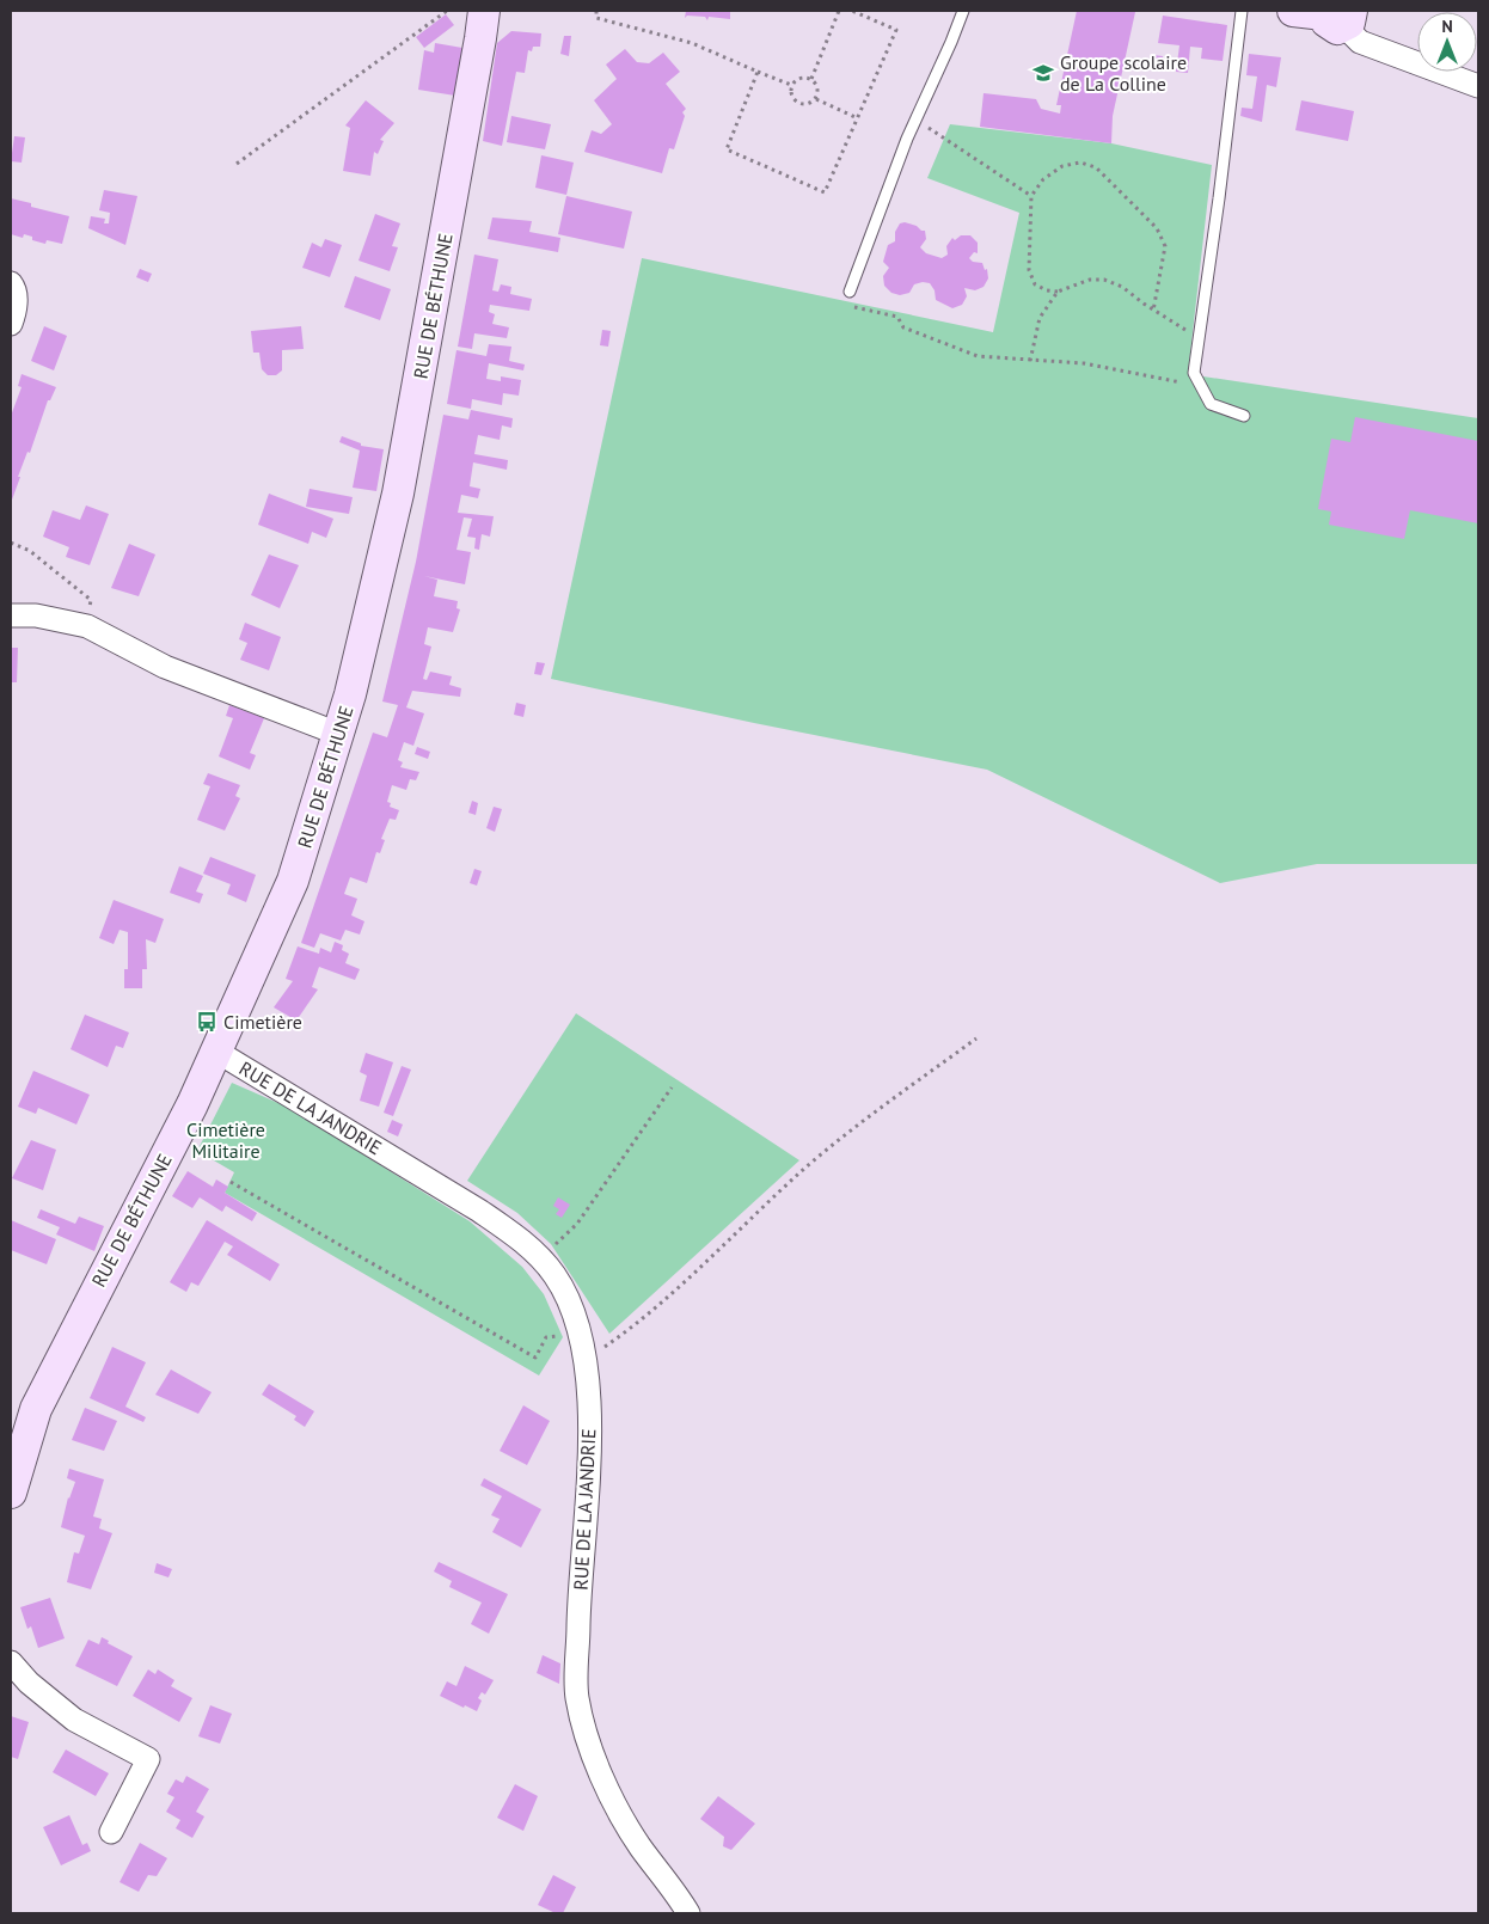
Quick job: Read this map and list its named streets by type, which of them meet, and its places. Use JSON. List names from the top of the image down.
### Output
{
  "streets": {
    "street": ["RUE DE BÉTHUNE", "RUE DE LA JANDRIE"]
  },
  "crossings": [
    ["RUE DE BÉTHUNE", "RUE DE LA JANDRIE"]
  ],
  "parks": ["Cimetière Militaire"],
  "places": {
    "school or university": ["Groupe scolaire de La Colline"],
    "bus stop": ["Cimetière"]
  },
  "north": "top"
}
